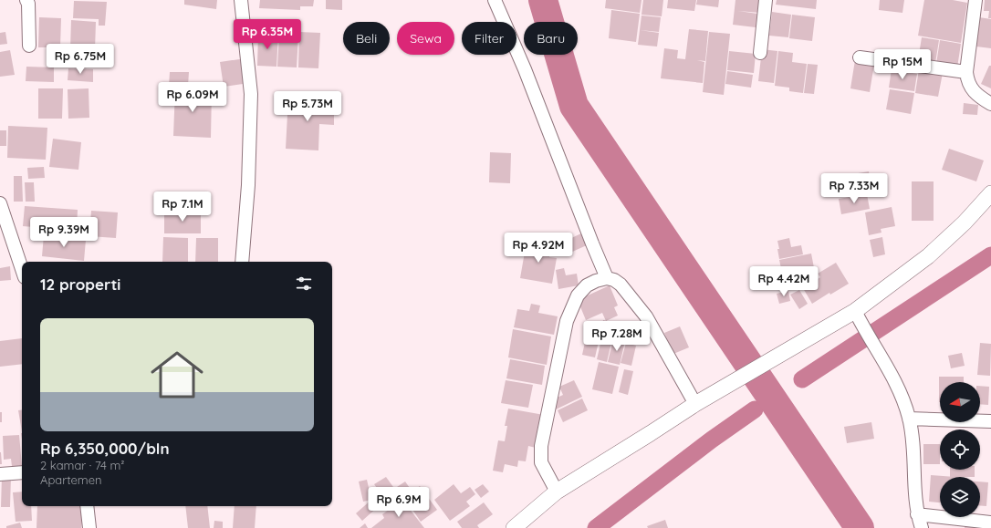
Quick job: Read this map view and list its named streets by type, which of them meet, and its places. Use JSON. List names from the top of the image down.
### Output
{
  "north": "left",
  "page": {
    "price": [
      "Rp 6.35M",
      "Rp 6.75M",
      "Rp 15M",
      "Rp 6.09M",
      "Rp 5.73M",
      "Rp 7.33M",
      "Rp 7.1M",
      "Rp 9.39M",
      "Rp 4.92M",
      "Rp 4.42M",
      "Rp 7.28M",
      "Rp 6.9M"
    ],
    "chip": [
      "Beli",
      "Sewa",
      "Filter",
      "Baru"
    ],
    "heading": "12 properti",
    "list": [
      {
        "name": "Rp 6,350,000/bln",
        "note": "2 kamar · 74 m² · Apartemen"
      }
    ]
  }
}
